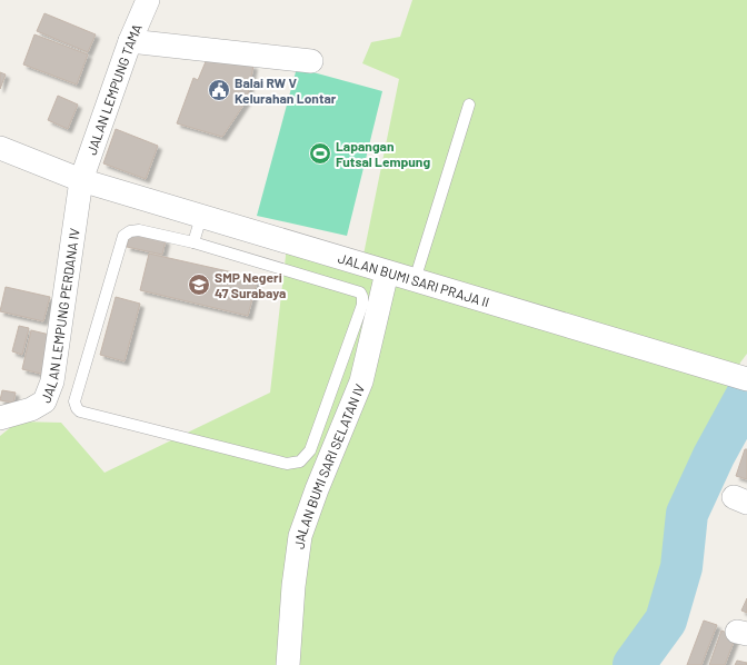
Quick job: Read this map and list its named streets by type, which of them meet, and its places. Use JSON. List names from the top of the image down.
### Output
{
  "streets": {
    "street": [
      "JALAN LEMPUNG TAMA",
      "JALAN BUMI SARI PRAJA II",
      "JALAN LEMPUNG PERDANA IV",
      "JALAN BUMI SARI SELATAN IV"
    ]
  },
  "crossings": [
    ["JALAN LEMPUNG TAMA", "JALAN BUMI SARI PRAJA II"],
    ["JALAN LEMPUNG TAMA", "JALAN LEMPUNG PERDANA IV"],
    ["JALAN BUMI SARI PRAJA II", "JALAN LEMPUNG PERDANA IV"],
    ["JALAN BUMI SARI PRAJA II", "JALAN BUMI SARI SELATAN IV"]
  ],
  "places": {
    "public building": ["Balai RW V Kelurahan Lontar"],
    "sports": ["Lapangan Futsal Lempung"],
    "school or university": ["SMP Negeri 47 Surabaya"]
  }
}
